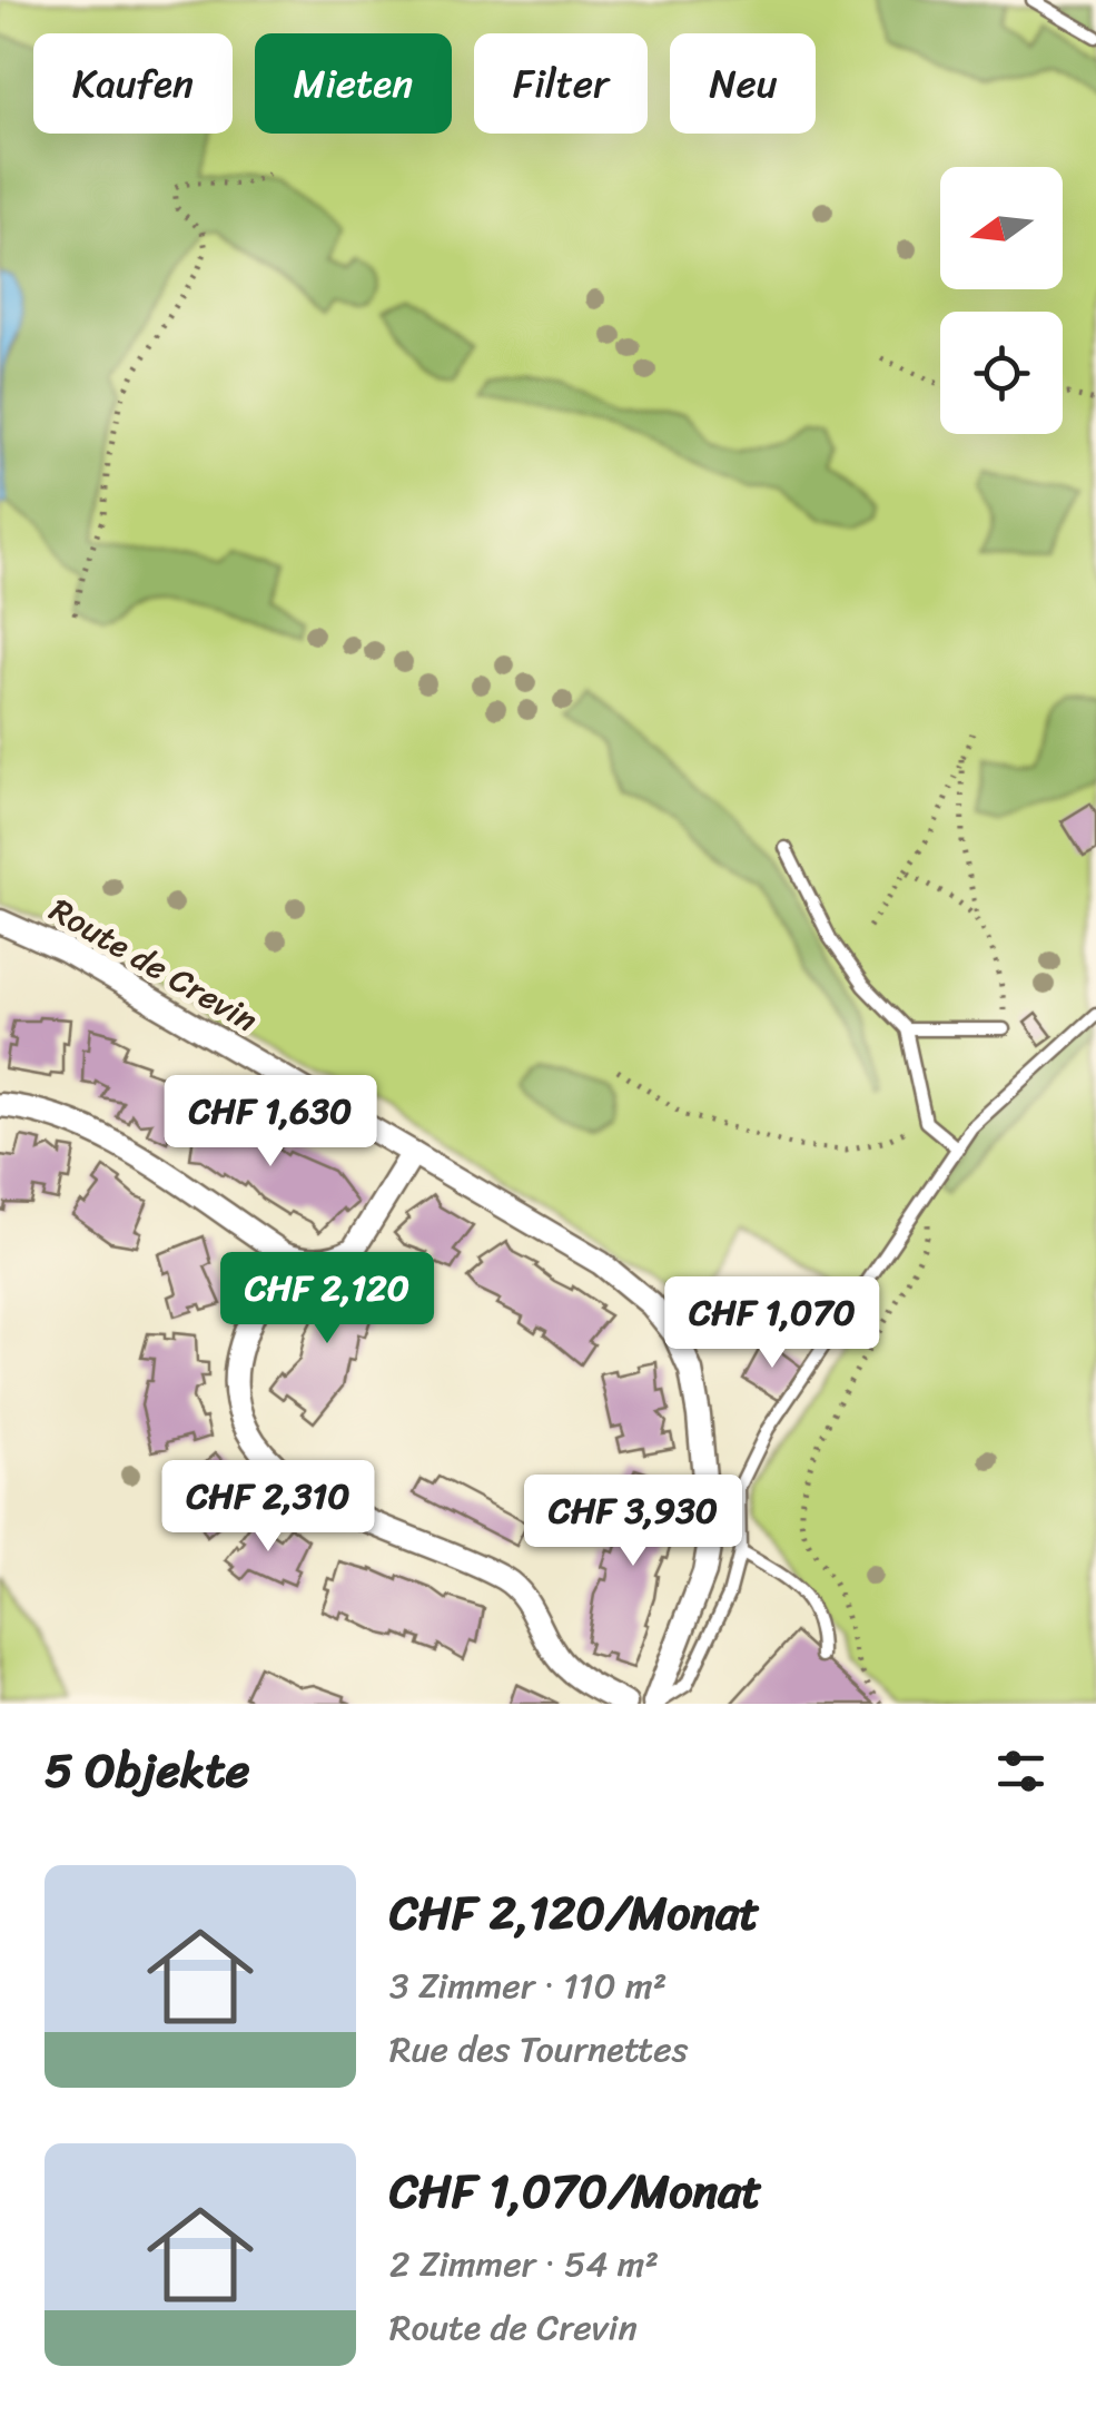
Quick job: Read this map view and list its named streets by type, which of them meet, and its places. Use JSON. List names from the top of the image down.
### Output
{
  "streets": {
    "street": ["Route de Crevin"]
  },
  "north": "left",
  "page": {
    "chip": [
      "Kaufen",
      "Mieten",
      "Filter",
      "Neu"
    ],
    "price": [
      "CHF 1,630",
      "CHF 2,120",
      "CHF 1,070",
      "CHF 2,310",
      "CHF 3,930"
    ],
    "heading": "5 Objekte",
    "list": [
      {
        "name": "CHF 2,120/Monat",
        "note": "3 Zimmer · 110 m² · Rue des Tournettes"
      },
      {
        "name": "CHF 1,070/Monat",
        "note": "2 Zimmer · 54 m² · Route de Crevin"
      }
    ]
  }
}
